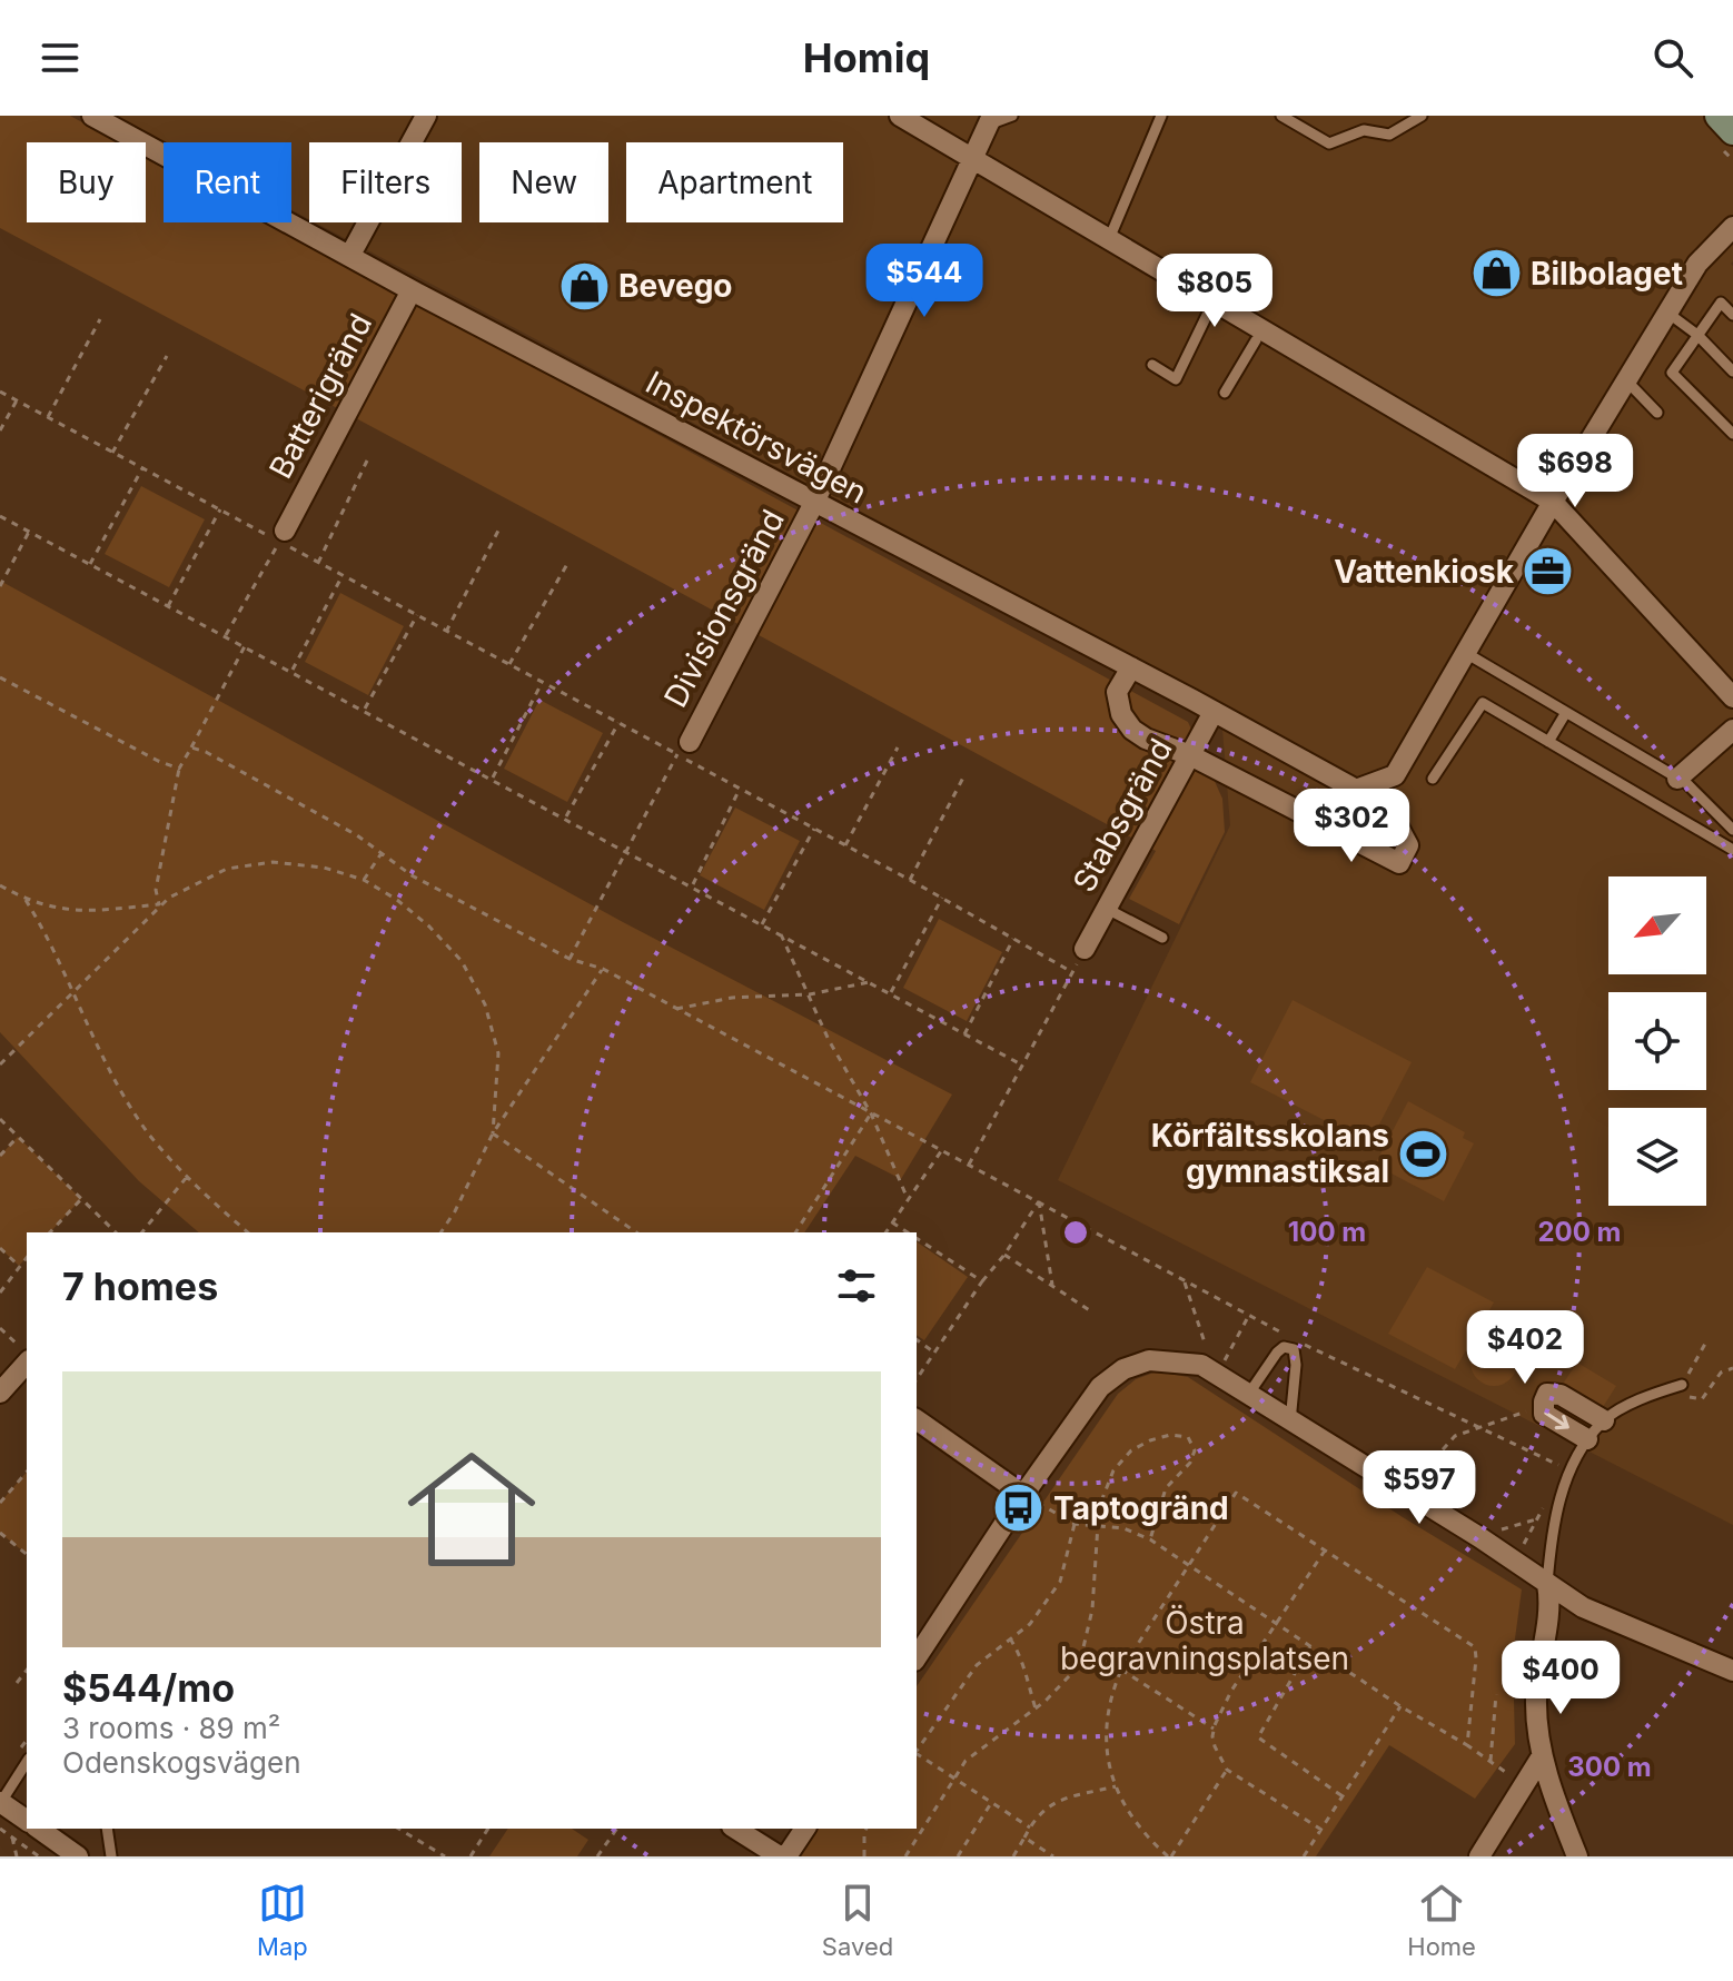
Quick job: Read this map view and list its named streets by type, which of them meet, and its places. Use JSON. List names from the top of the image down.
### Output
{
  "streets": {
    "street": [
      "Batterigränd",
      "Inspektörsvägen",
      "Divisionsgränd",
      "Stabsgränd"
    ]
  },
  "crossings": [
    ["Batterigränd", "Inspektörsvägen"],
    ["Inspektörsvägen", "Divisionsgränd"],
    ["Inspektörsvägen", "Stabsgränd"]
  ],
  "parks": ["Östra begravningsplatsen"],
  "places": {
    "shop": ["Bilbolaget", "Bevego"],
    "office": ["Vattenkiosk"],
    "sports": ["Körfältsskolans gymnastiksal"],
    "bus stop": ["Taptogränd"]
  },
  "north": "bottom left",
  "page": {
    "header": "Homiq",
    "chip": [
      "Buy",
      "Rent",
      "Filters",
      "New",
      "Apartment"
    ],
    "price": [
      "$544",
      "$805",
      "$698",
      "$302",
      "$402",
      "$597",
      "$400"
    ],
    "heading": "7 homes",
    "list": [
      {
        "name": "$544/mo",
        "note": "3 rooms · 89 m² · Odenskogsvägen"
      }
    ],
    "tabs": ["Map", "Saved", "Home"]
  },
  "rings": ["100 m", "200 m", "300 m"]
}
